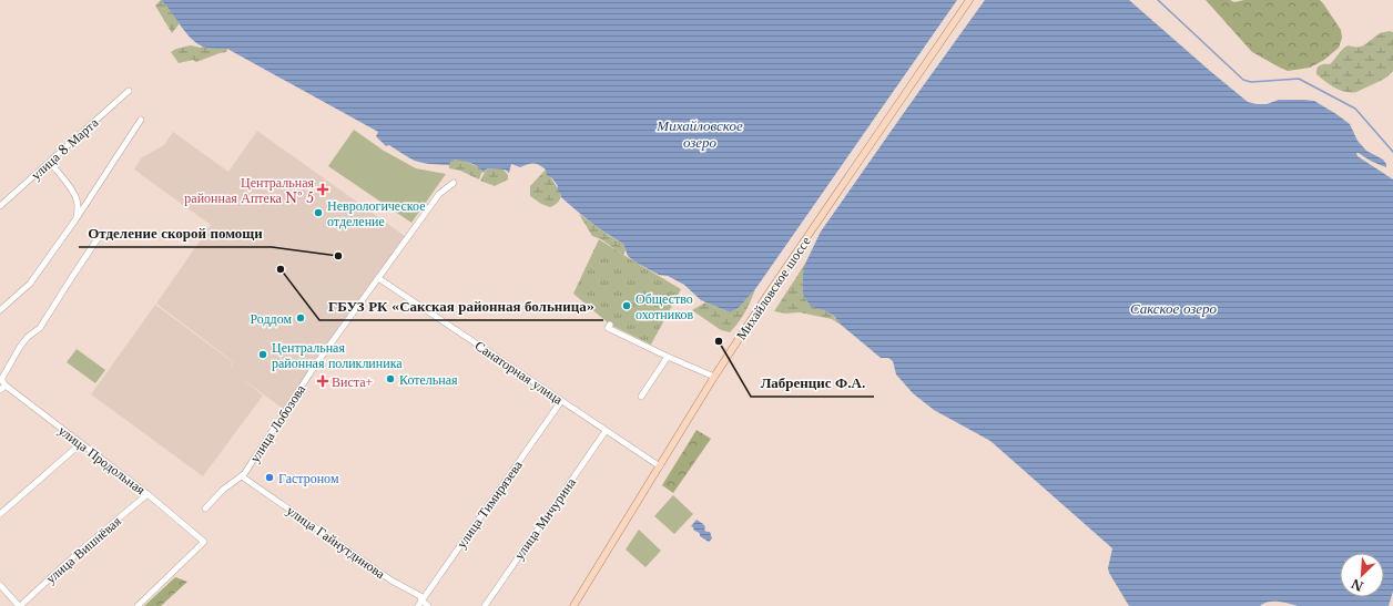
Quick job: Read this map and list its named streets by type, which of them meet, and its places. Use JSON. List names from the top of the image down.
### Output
{
  "streets": {
    "main road": ["Михайловское шоссе"],
    "street": [
      "улица 8 Марта",
      "Санаторная улица",
      "улица Лобозова",
      "улица Продольная",
      "улица Тимирязева",
      "улица Мичурина",
      "улица Гайнутдинова",
      "улица Вишнёвая"
    ]
  },
  "crossings": [
    ["Михайловское шоссе", "Санаторная улица"],
    ["Санаторная улица", "улица Лобозова"],
    ["Санаторная улица", "улица Тимирязева"],
    ["Санаторная улица", "улица Мичурина"],
    ["улица Лобозова", "улица Гайнутдинова"],
    ["улица Продольная", "улица Вишнёвая"],
    ["улица Тимирязева", "улица Гайнутдинова"]
  ],
  "water": ["Михайловское озеро", "Сакское озеро"],
  "places": {
    "health": ["Центральная районная Аптека № 5", "Виста+"],
    "other": [
      "Неврологическое отделение",
      "Отделение скорой помощи",
      "ГБУЗ РК «Сакская районная больница»",
      "Общество охотников",
      "Роддом",
      "Лабренцис Ф.А.",
      "Центральная районная поликлиника",
      "Котельная",
      "Гастроном"
    ]
  },
  "north": "bottom left"
}
